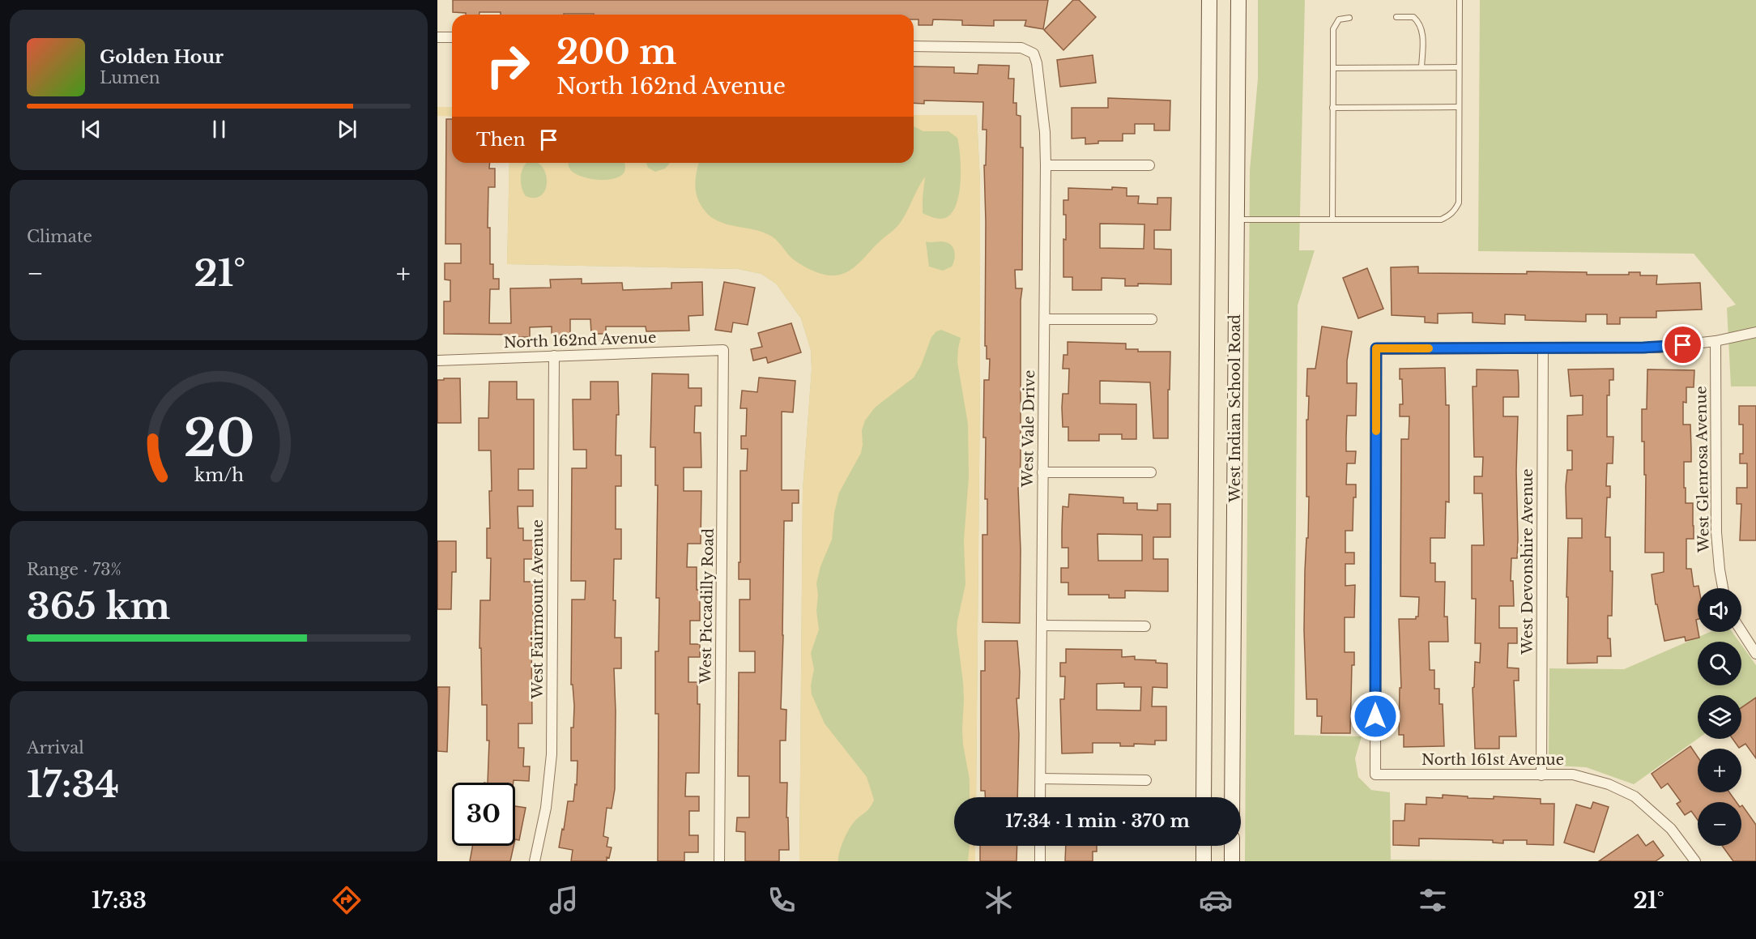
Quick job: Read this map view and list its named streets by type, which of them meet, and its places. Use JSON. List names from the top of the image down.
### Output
{
  "streets": {
    "main road": ["West Indian School Road"],
    "street": [
      "North 162nd Avenue",
      "West Vale Drive",
      "West Glenrosa Avenue",
      "West Devonshire Avenue",
      "West Piccadilly Road",
      "West Fairmount Avenue",
      "North 161st Avenue"
    ]
  },
  "crossings": [
    ["North 162nd Avenue", "West Piccadilly Road"],
    ["North 162nd Avenue", "West Fairmount Avenue"],
    ["West Devonshire Avenue", "North 161st Avenue"]
  ],
  "page": {
    "turn": ["200 m", "North 162nd Avenue"],
    "song": ["Golden Hour", "Lumen"],
    "then": "Then",
    "tile": [
      "Climate",
      ["Range · 73%", "365 km"],
      ["Arrival", "17:34"]
    ],
    "heat": ["−", "21°", "+"],
    "map_buttons": ["+", "−"],
    "limit": "30",
    "trip": "17:34 · 1 min · 370 m",
    "tabs": ["17:33", "21°"],
    "gauge": ["20", "km/h"]
  }
}
